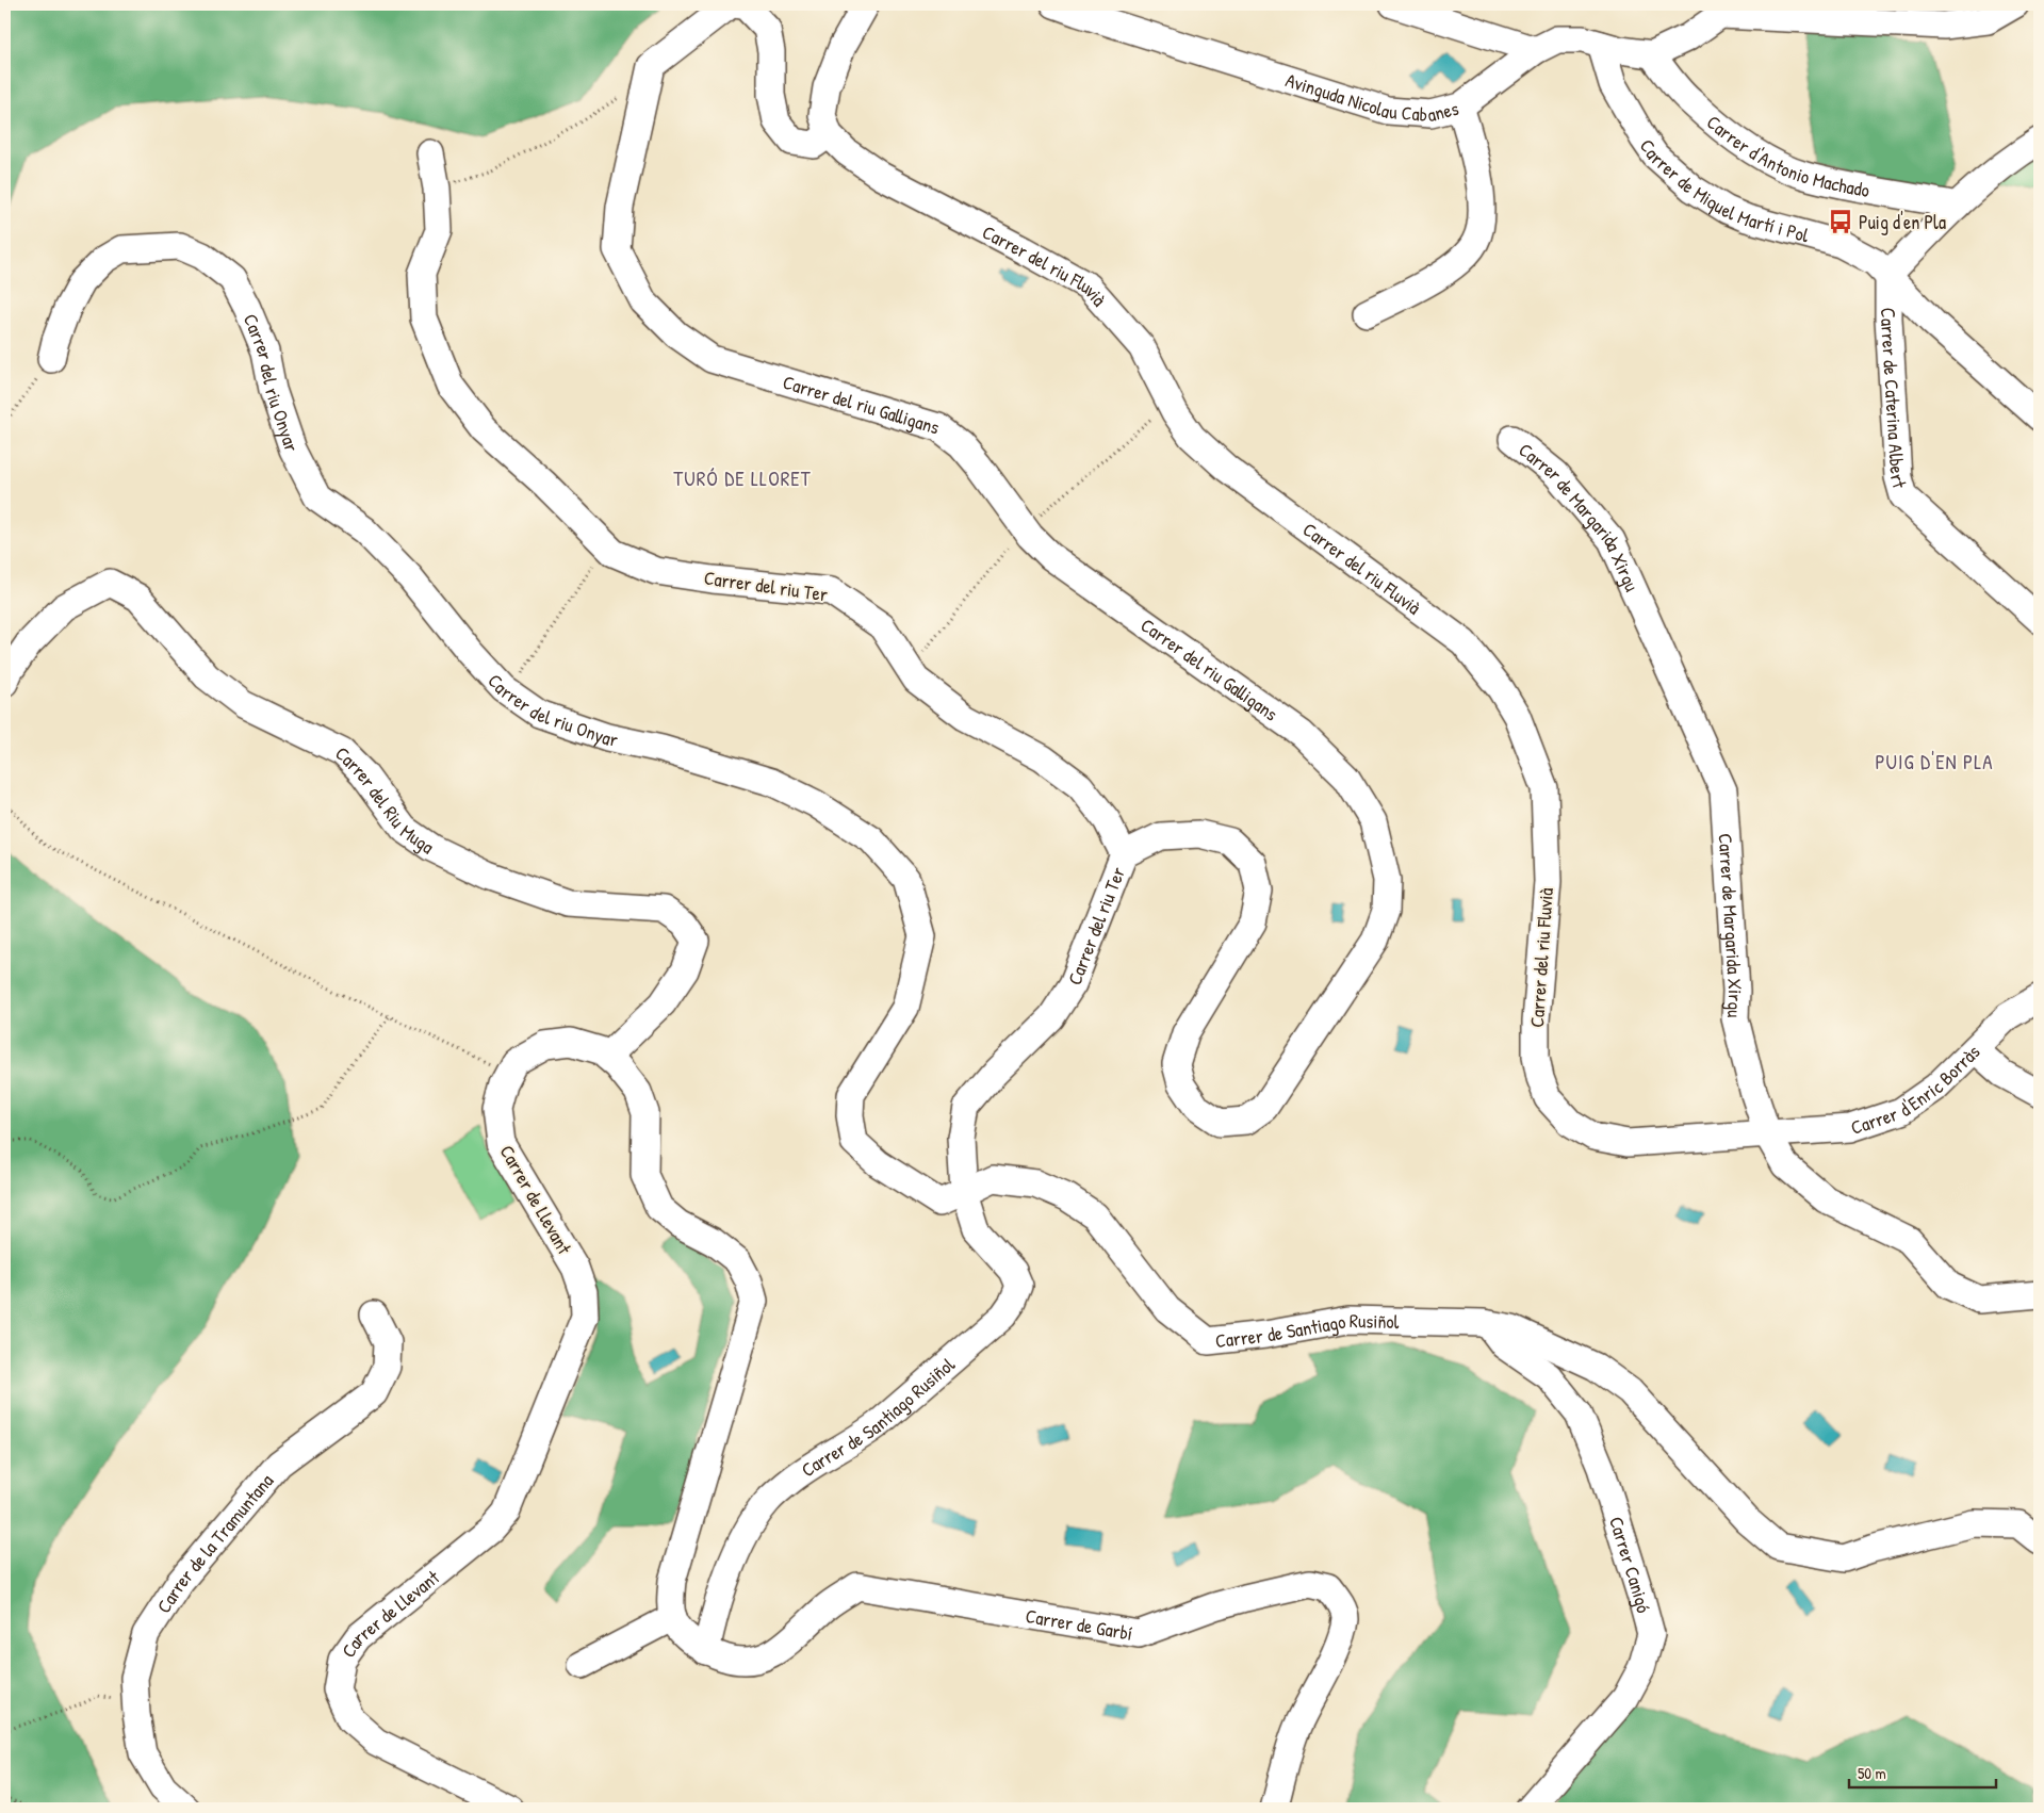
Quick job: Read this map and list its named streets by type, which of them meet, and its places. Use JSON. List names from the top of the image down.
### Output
{
  "streets": {
    "street": [
      "Avinguda Nicolau Cabanes",
      "Carrer d'Antonio Machado",
      "Carrer de Miquel Martí i Pol",
      "Carrer del riu Fluvià",
      "Carrer del riu Onyar",
      "Carrer de Caterina Albert",
      "Carrer del riu Galligans",
      "Carrer de Margarida Xirgu",
      "Carrer del riu Ter",
      "Carrer del Riu Muga",
      "Carrer d'Enric Borràs",
      "Carrer de Llevant",
      "Carrer de Santiago Rusiñol",
      "Carrer de la Tramuntana",
      "Carrer Canigó",
      "Carrer de Garbí"
    ]
  },
  "crossings": [
    ["Avinguda Nicolau Cabanes", "Carrer d'Antonio Machado"],
    ["Avinguda Nicolau Cabanes", "Carrer de Miquel Martí i Pol"],
    ["Carrer de Miquel Martí i Pol", "Carrer de Caterina Albert"],
    ["Carrer del riu Fluvià", "Carrer del riu Galligans"],
    ["Carrer del riu Fluvià", "Carrer de Margarida Xirgu"],
    ["Carrer del riu Fluvià", "Carrer d'Enric Borràs"],
    ["Carrer del riu Onyar", "Carrer del riu Ter"],
    ["Carrer del riu Onyar", "Carrer de Santiago Rusiñol"],
    ["Carrer del riu Galligans", "Carrer del riu Ter"],
    ["Carrer de Margarida Xirgu", "Carrer d'Enric Borràs"],
    ["Carrer del riu Ter", "Carrer de Santiago Rusiñol"],
    ["Carrer del Riu Muga", "Carrer de Llevant"],
    ["Carrer de Llevant", "Carrer de Santiago Rusiñol"],
    ["Carrer de Llevant", "Carrer de Garbí"],
    ["Carrer de Santiago Rusiñol", "Carrer Canigó"],
    ["Carrer de Santiago Rusiñol", "Carrer de Garbí"]
  ],
  "districts": ["TURÓ DE LLORET", "PUIG D'EN PLA"],
  "places": {
    "bus stop": ["Puig d'en Pla"]
  },
  "scale_bar": "50 m"
}
